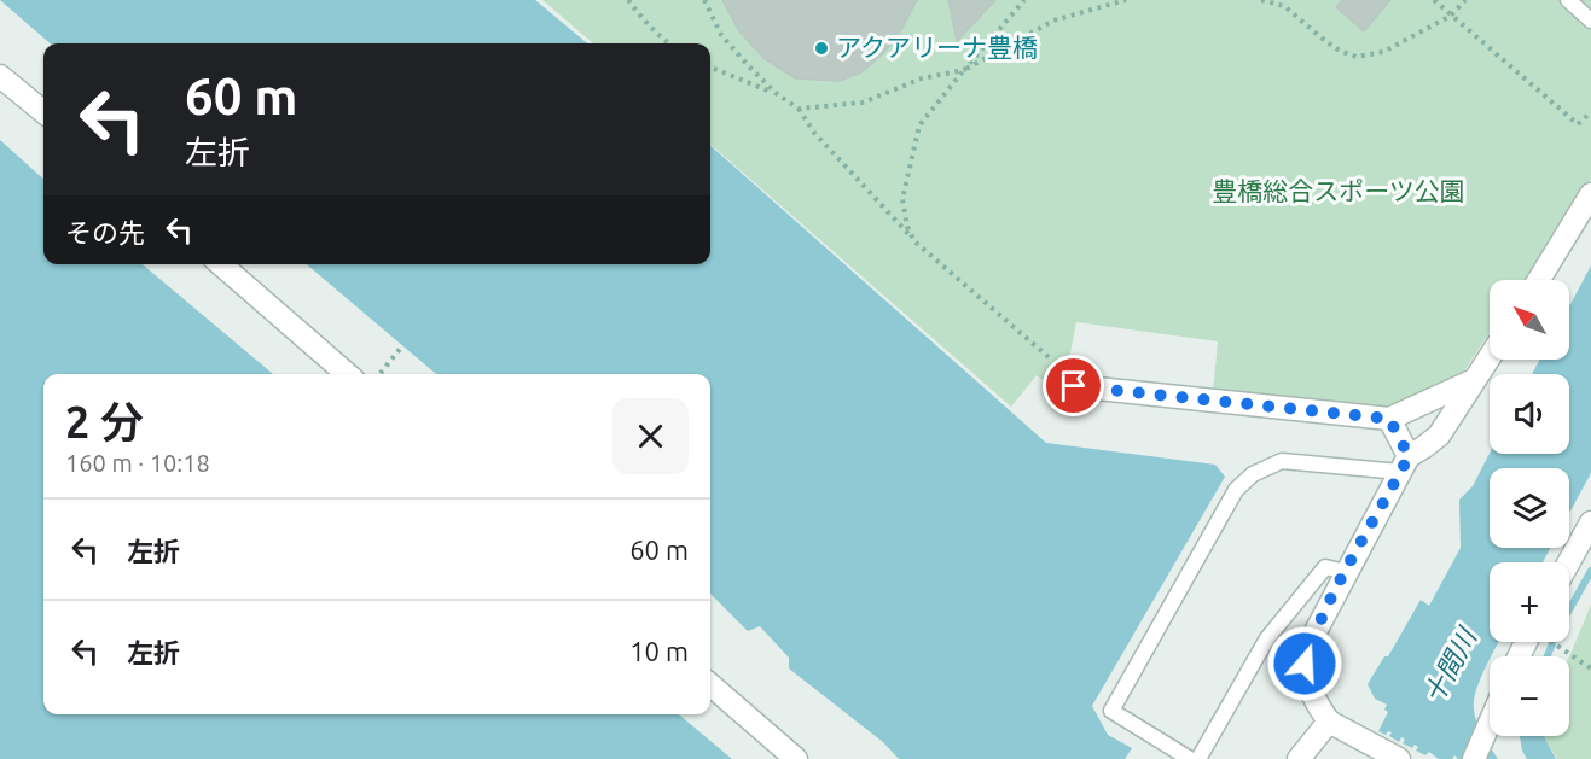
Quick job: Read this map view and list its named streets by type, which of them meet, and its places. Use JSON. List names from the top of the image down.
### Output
{
  "water": ["十間川"],
  "parks": ["豊橋総合スポーツ公園"],
  "places": ["アクアリーナ豊橋"],
  "north": "top left",
  "page": {
    "turn": ["60 m", "左折"],
    "then": "その先",
    "map_buttons": ["+", "−"],
    "heading": ["2 分", "160 m · 10:18"],
    "list": [
      {
        "name": "左折",
        "value": "60 m"
      },
      {
        "name": "左折",
        "value": "10 m"
      }
    ]
  }
}
